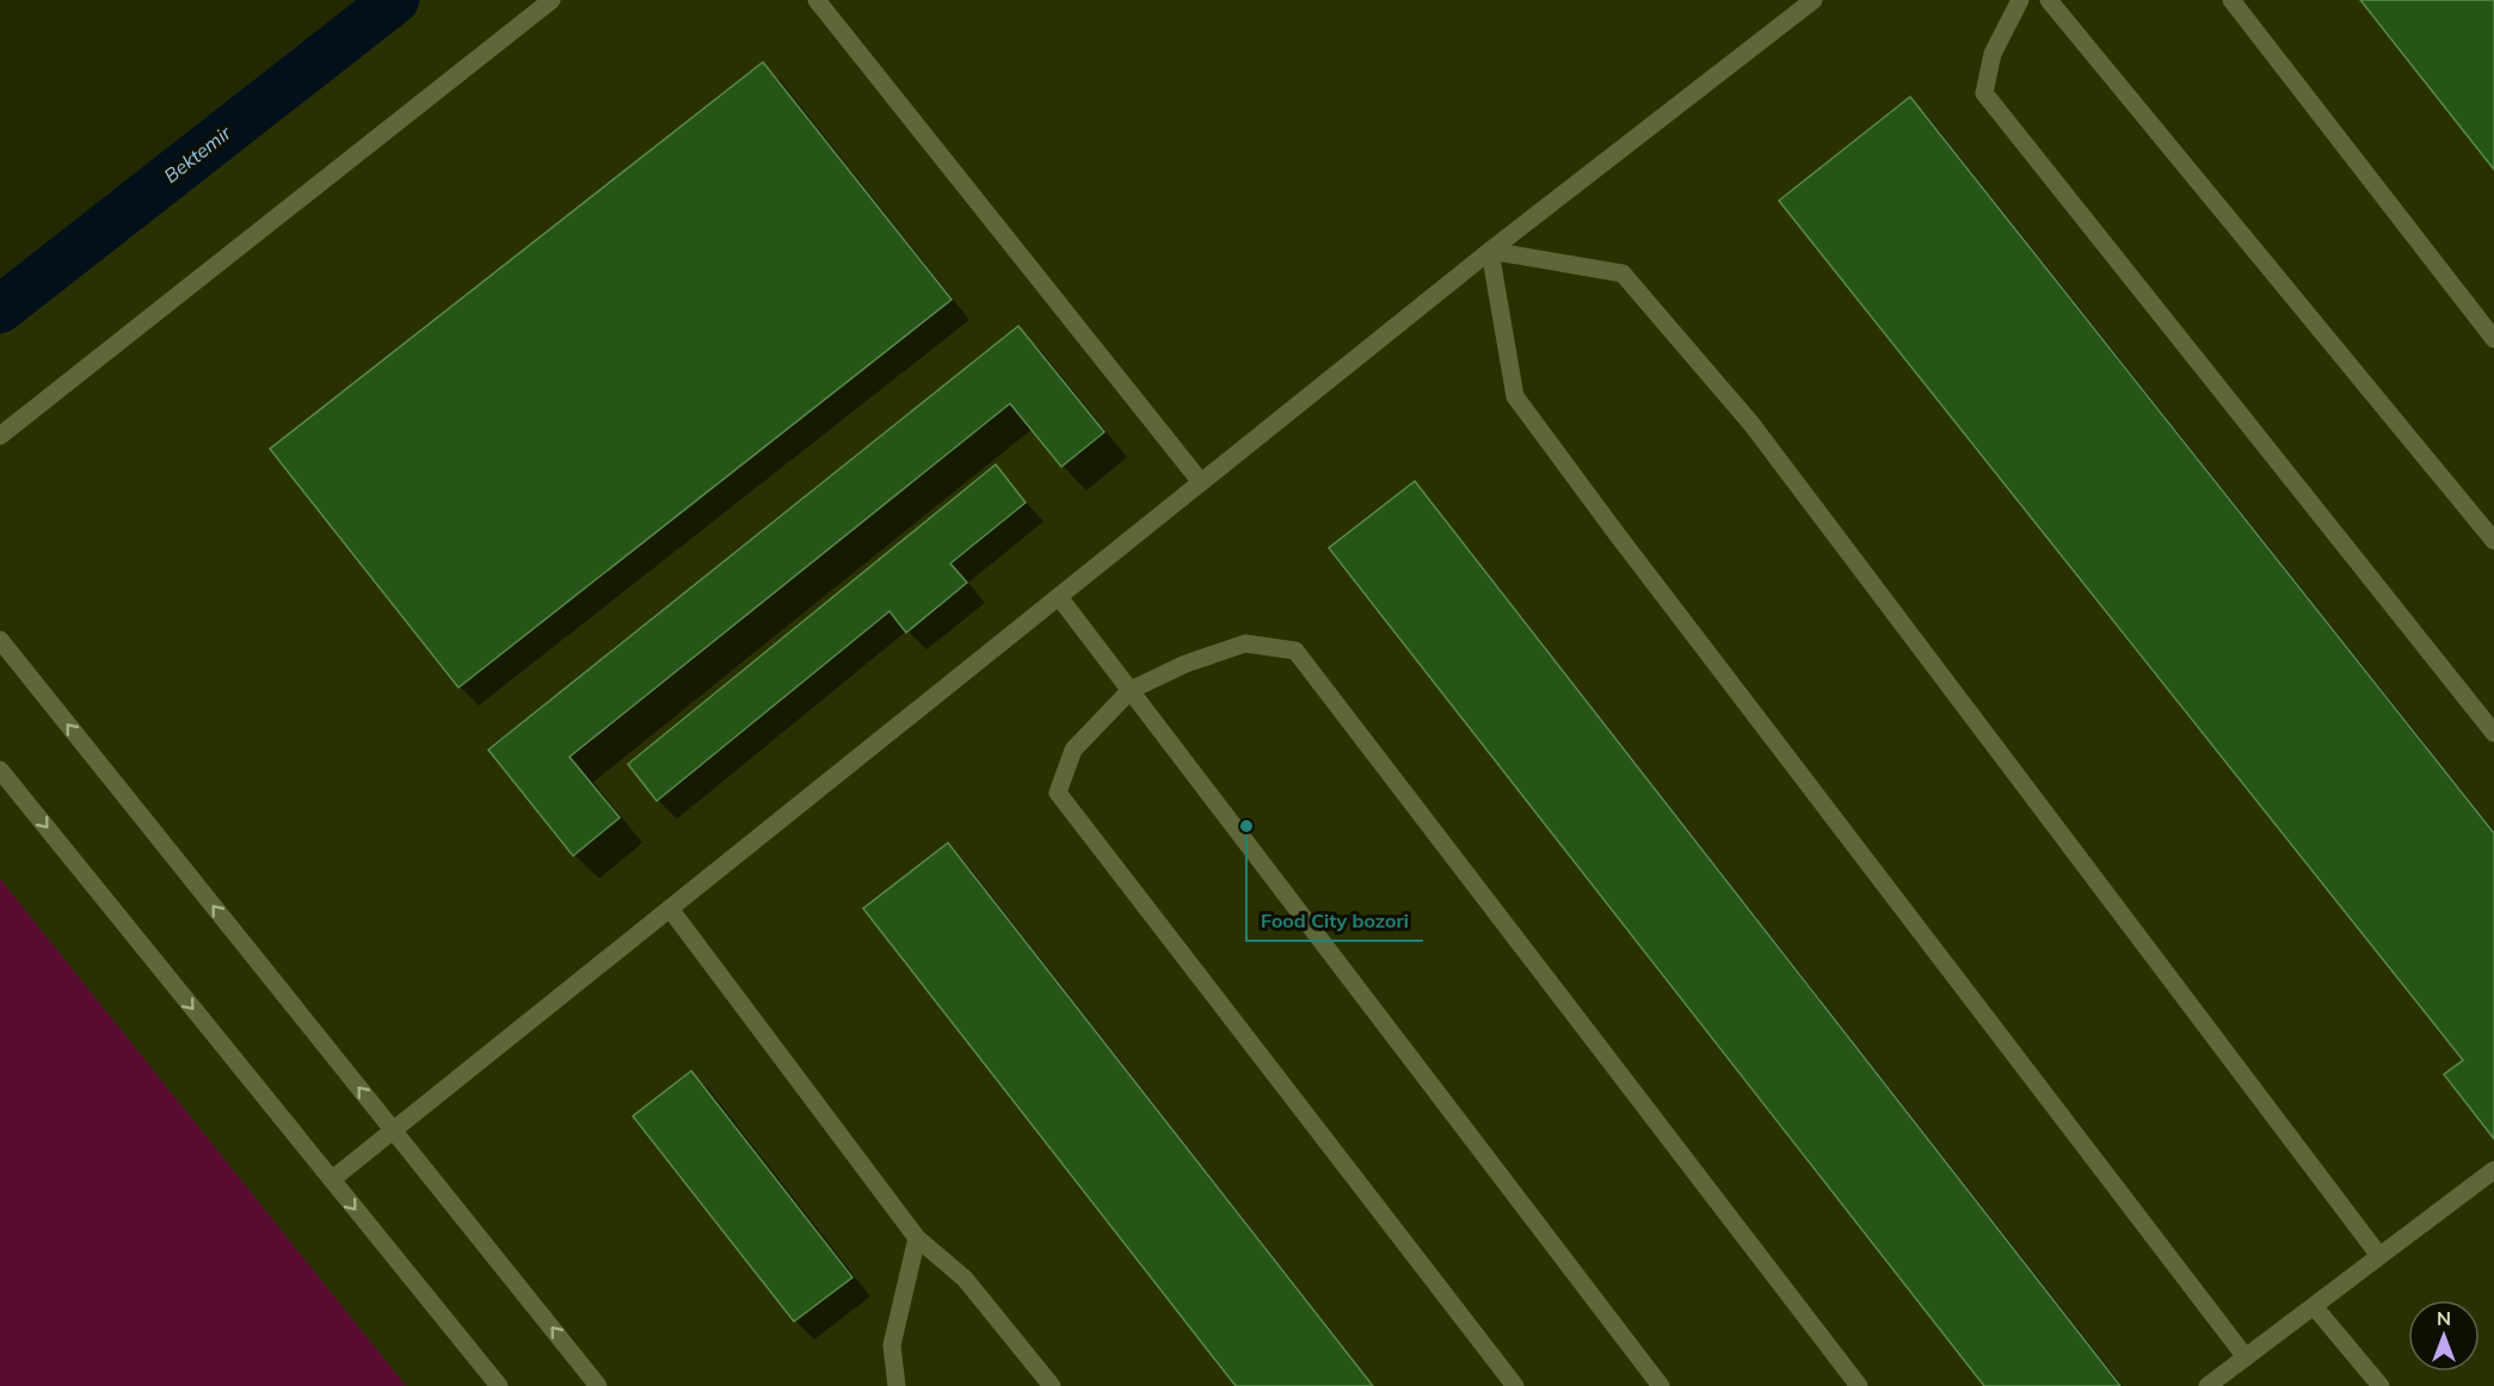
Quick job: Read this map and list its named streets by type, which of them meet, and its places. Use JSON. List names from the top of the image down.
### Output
{
  "water": ["Bektemir"],
  "places": ["Food City bozori"],
  "north": "top"
}
